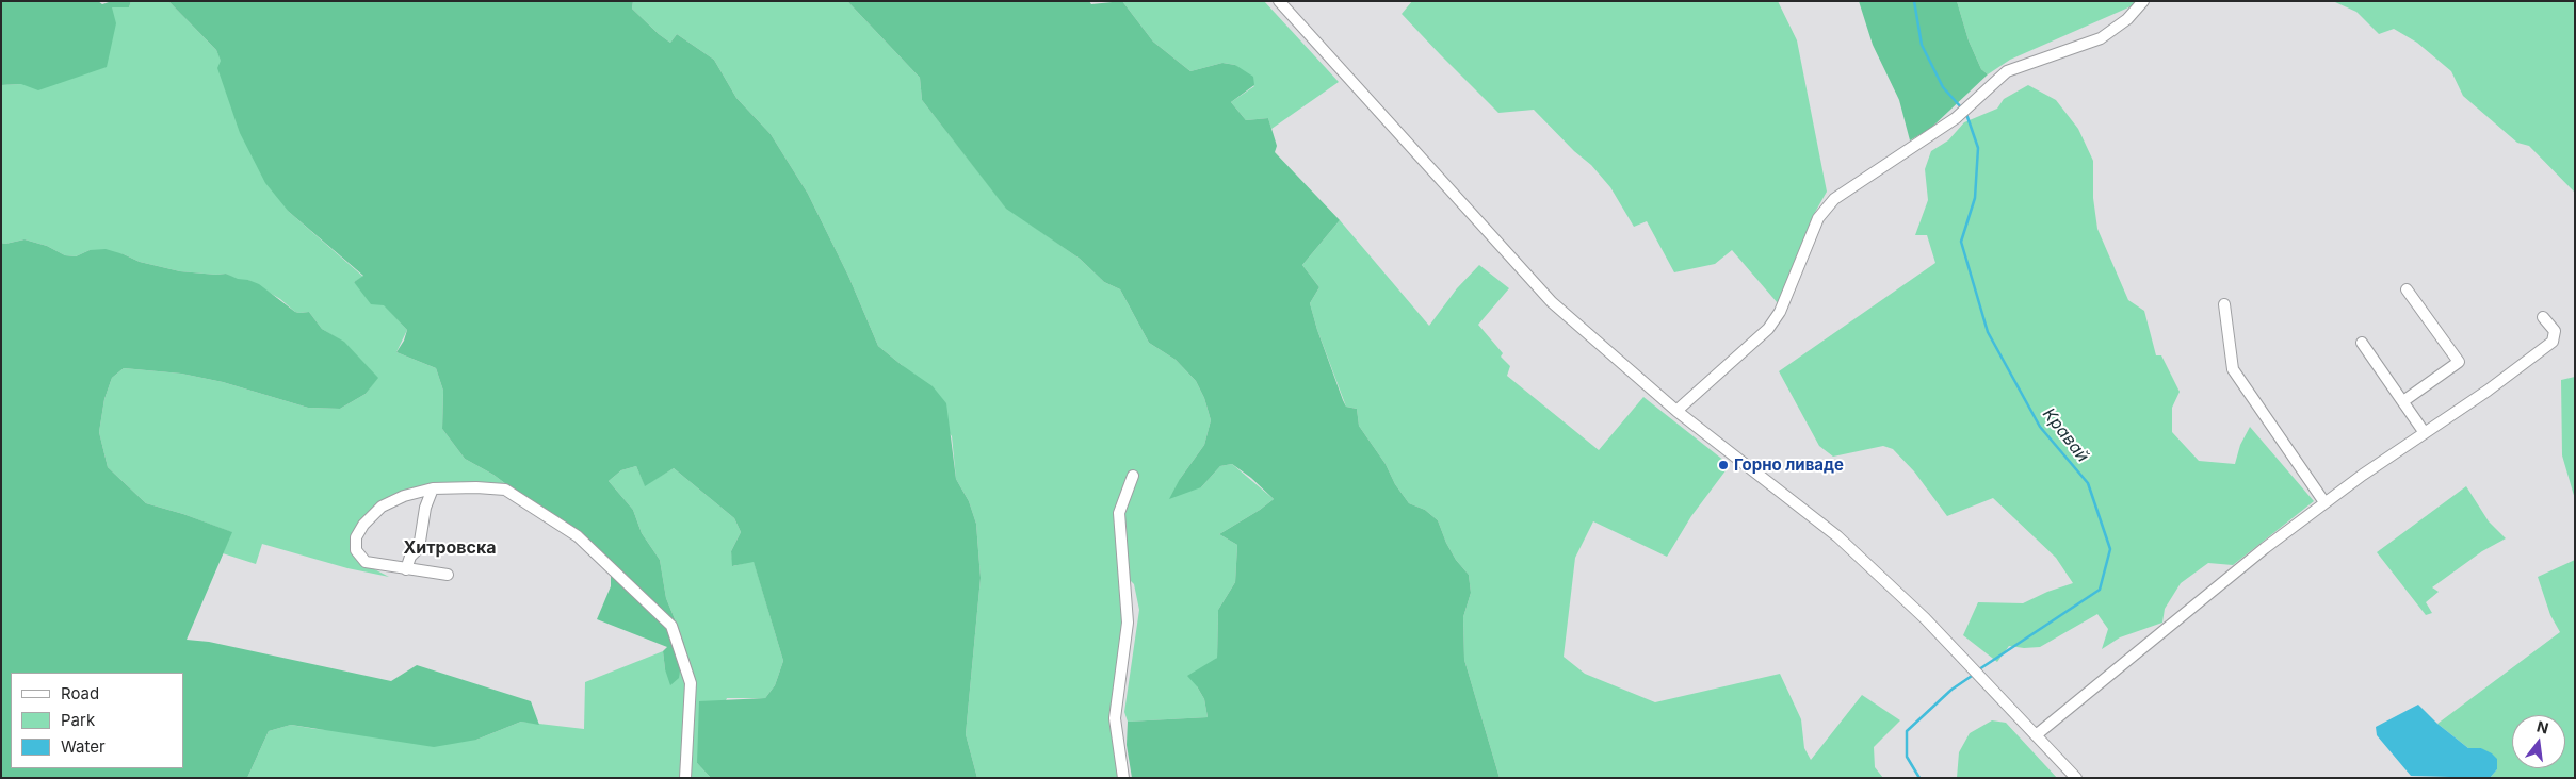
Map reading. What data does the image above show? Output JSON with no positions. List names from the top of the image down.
{
  "districts": ["Хитровска"],
  "water": ["Кравай"],
  "places": ["Горно ливаде"],
  "legend": ["Road", "Park", "Water"],
  "north": "top"
}
